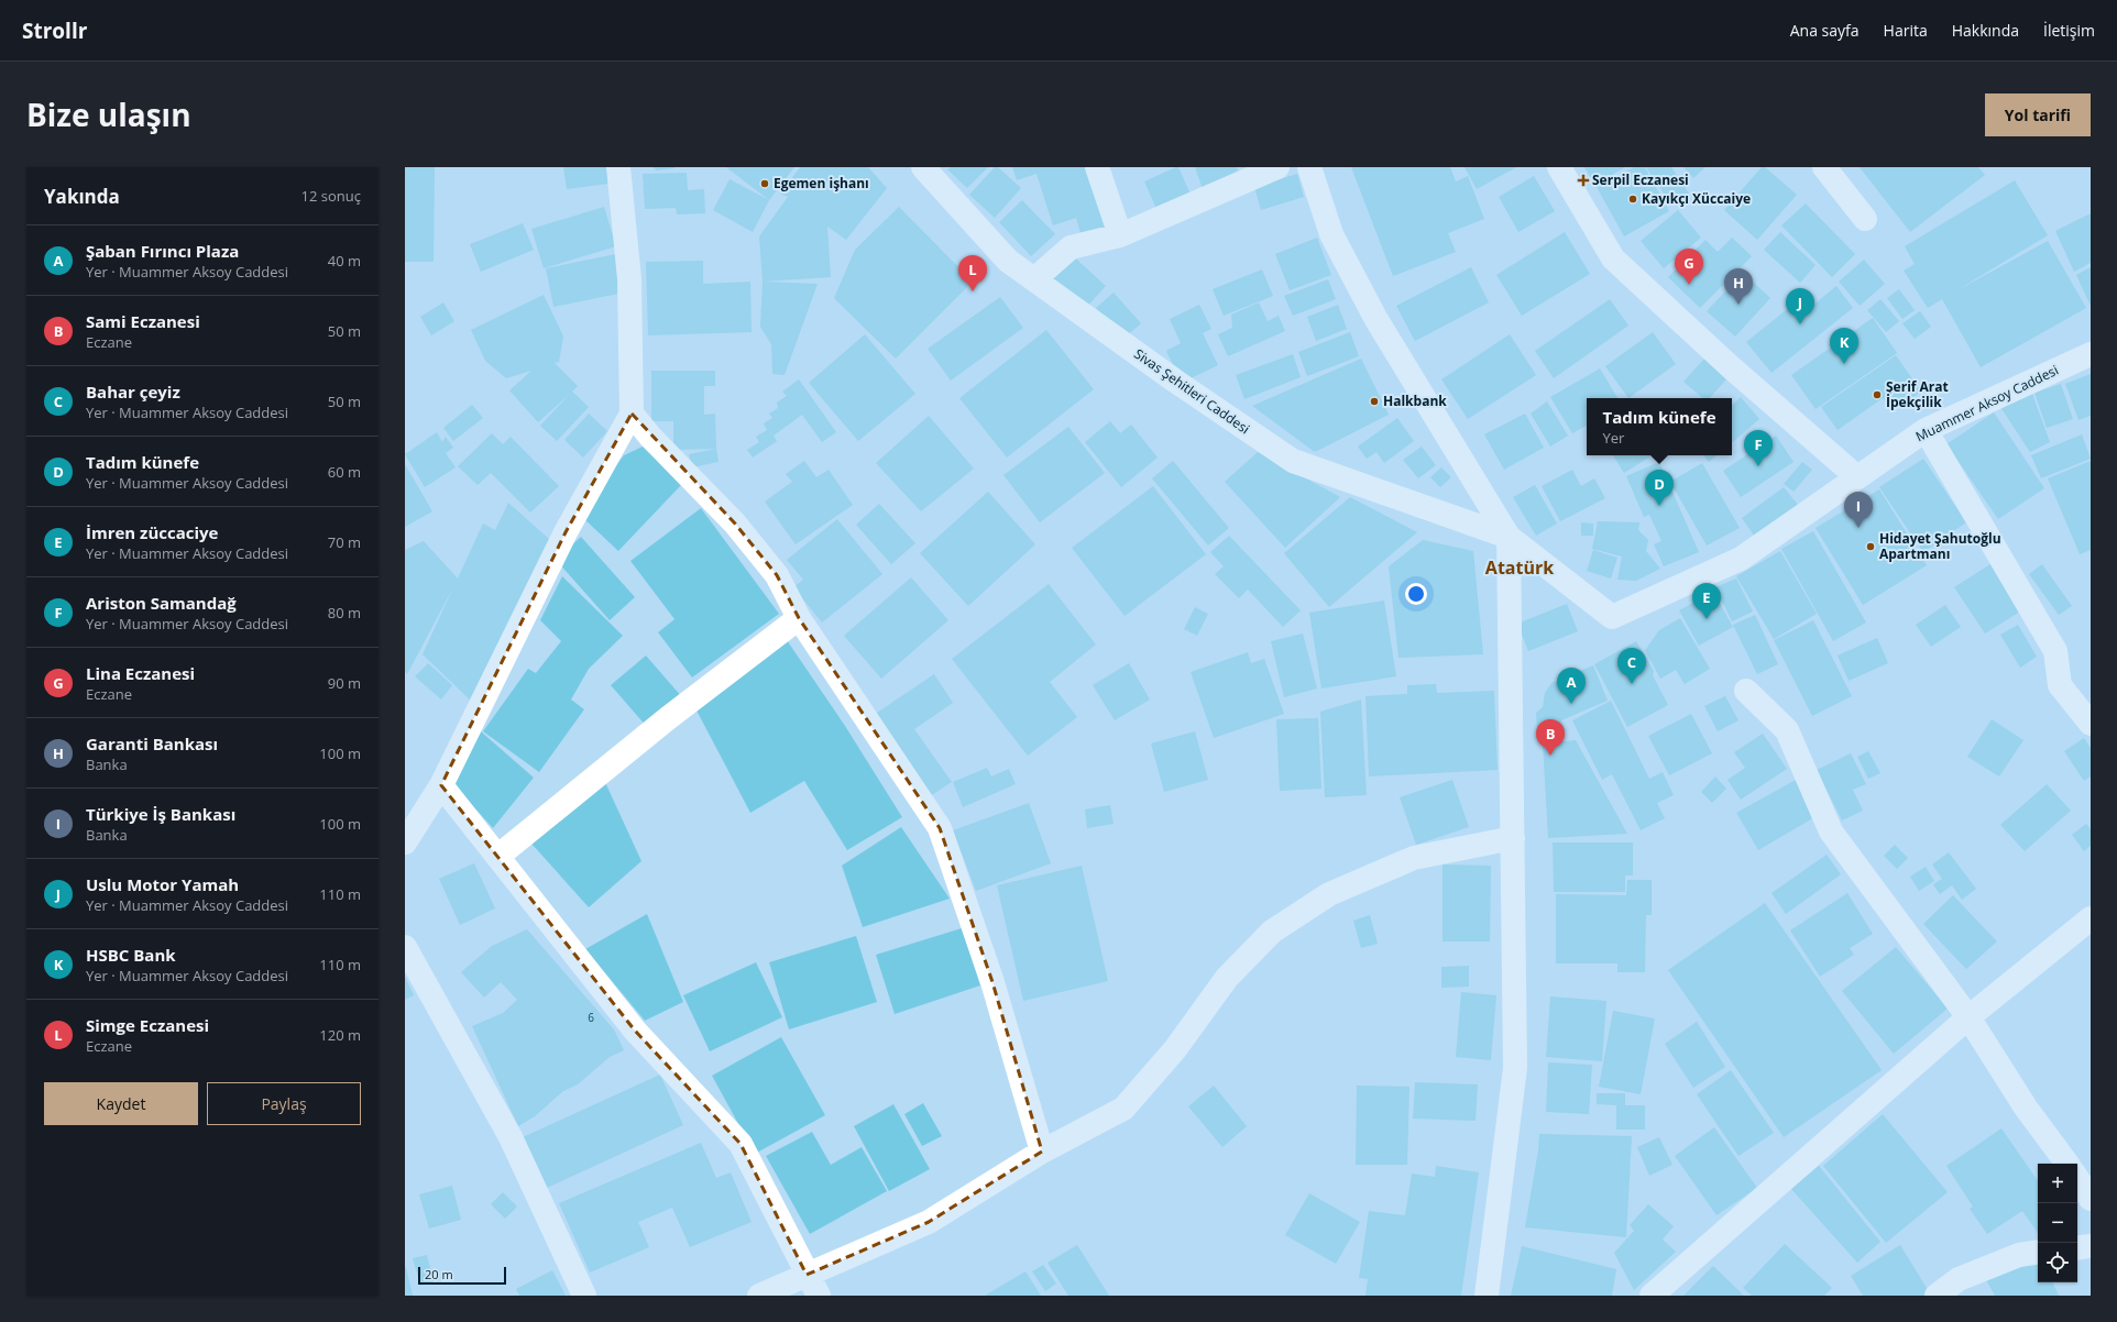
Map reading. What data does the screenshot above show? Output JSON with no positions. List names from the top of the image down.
{
  "streets": {
    "street": ["Sivas Şehitleri Caddesi", "Muammer Aksoy Caddesi"]
  },
  "crossings": [
    ["Sivas Şehitleri Caddesi", "Muammer Aksoy Caddesi"]
  ],
  "districts": ["Atatürk"],
  "places": {
    "health": ["Serpil Eczanesi"],
    "other": [
      "Egemen işhanı",
      "Kayıkçı Xüccaiye",
      "Şerif Arat İpekçilik",
      "Halkbank",
      "Hidayet Şahutoğlu Apartmanı"
    ]
  },
  "house_numbers": ["6"],
  "scale_bar": "20 m",
  "page": {
    "header": "Strollr",
    "nav": [
      "Ana sayfa",
      "Harita",
      "Hakkında",
      "İletişim"
    ],
    "title": "Bize ulaşın",
    "buttons": [
      "Yol tarifi",
      ["Kaydet", "Paylaş"]
    ],
    "heading": ["Yakında", "12 sonuç"],
    "list": [
      {
        "mark": "A",
        "name": "Şaban Fırıncı Plaza",
        "note": "Yer · Muammer Aksoy Caddesi",
        "value": "40 m"
      },
      {
        "mark": "B",
        "name": "Sami Eczanesi",
        "note": "Eczane",
        "value": "50 m"
      },
      {
        "mark": "C",
        "name": "Bahar çeyiz",
        "note": "Yer · Muammer Aksoy Caddesi",
        "value": "50 m"
      },
      {
        "mark": "D",
        "name": "Tadım künefe",
        "note": "Yer · Muammer Aksoy Caddesi",
        "value": "60 m"
      },
      {
        "mark": "E",
        "name": "İmren züccaciye",
        "note": "Yer · Muammer Aksoy Caddesi",
        "value": "70 m"
      },
      {
        "mark": "F",
        "name": "Ariston Samandağ",
        "note": "Yer · Muammer Aksoy Caddesi",
        "value": "80 m"
      },
      {
        "mark": "G",
        "name": "Lina Eczanesi",
        "note": "Eczane",
        "value": "90 m"
      },
      {
        "mark": "H",
        "name": "Garanti Bankası",
        "note": "Banka",
        "value": "100 m"
      },
      {
        "mark": "I",
        "name": "Türkiye İş Bankası",
        "note": "Banka",
        "value": "100 m"
      },
      {
        "mark": "J",
        "name": "Uslu Motor Yamah",
        "note": "Yer · Muammer Aksoy Caddesi",
        "value": "110 m"
      },
      {
        "mark": "K",
        "name": "HSBC Bank",
        "note": "Yer · Muammer Aksoy Caddesi",
        "value": "110 m"
      },
      {
        "mark": "L",
        "name": "Simge Eczanesi",
        "note": "Eczane",
        "value": "120 m"
      }
    ],
    "pins": [
      "G",
      "L",
      "H",
      "J",
      "K",
      "F",
      "D",
      "I",
      "E",
      "C",
      "A",
      "B"
    ],
    "popup": ["Tadım künefe", "Yer"],
    "map_buttons": ["+", "−"],
    "scale": "20 m"
  }
}
